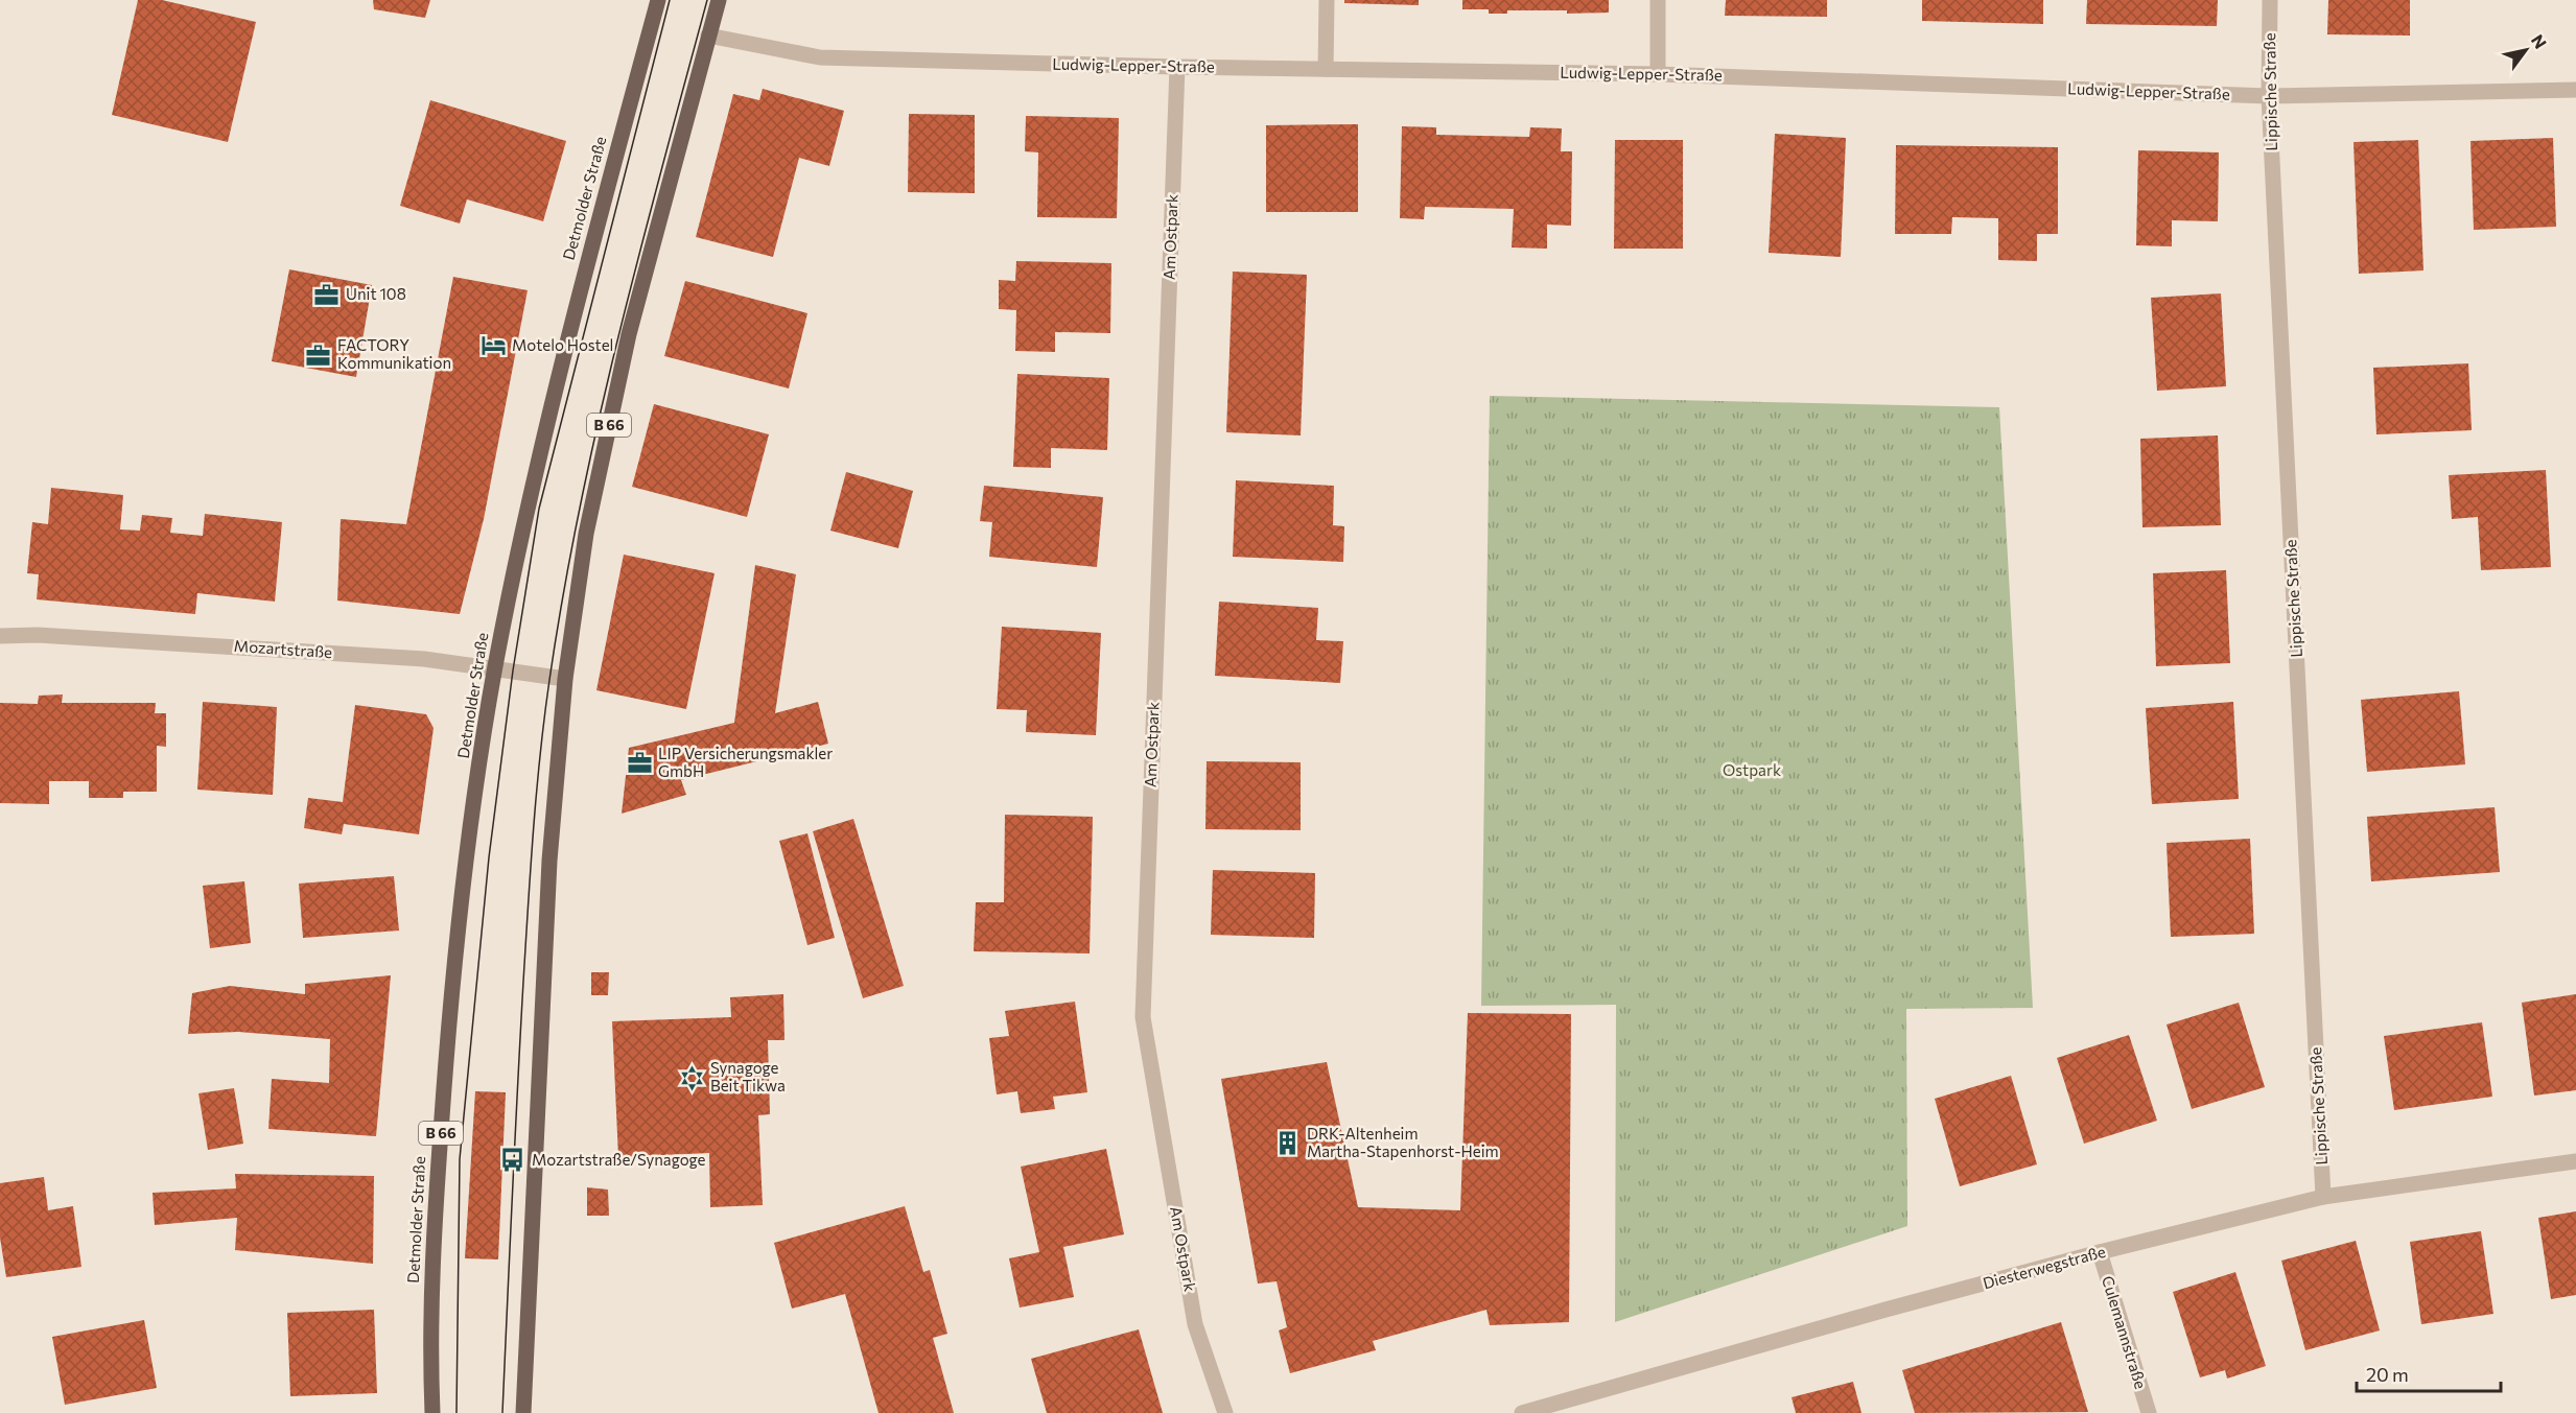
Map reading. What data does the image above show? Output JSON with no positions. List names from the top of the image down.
{
  "streets": {
    "main road": ["Detmolder Straße", "B 66"],
    "street": [
      "Ludwig-Lepper-Straße",
      "Lippische Straße",
      "Am Ostpark",
      "Mozartstraße",
      "Diesterwegstraße",
      "Culemannstraße"
    ]
  },
  "crossings": [
    ["Ludwig-Lepper-Straße", "Lippische Straße"],
    ["Ludwig-Lepper-Straße", "Am Ostpark"],
    ["Ludwig-Lepper-Straße", "B 66"],
    ["Lippische Straße", "Diesterwegstraße"],
    ["Detmolder Straße", "Mozartstraße"],
    ["B 66", "Mozartstraße"],
    ["Diesterwegstraße", "Culemannstraße"]
  ],
  "parks": ["Ostpark"],
  "places": {
    "office": ["Unit 108", "FACTORY Kommunikation", "LIP Versicherungsmakler GmbH"],
    "hotel": ["Motelo Hostel"],
    "synagogue": ["Synagoge Beit Tikwa"],
    "building": ["DRK-Altenheim Martha-Stapenhorst-Heim"],
    "bus stop": ["Mozartstraße/Synagoge"]
  },
  "scale_bar": "20 m",
  "north": "top right"
}
